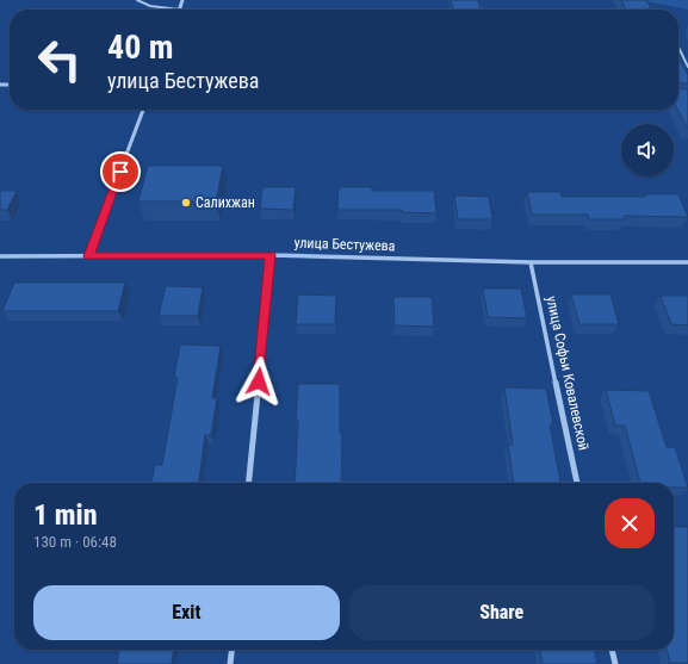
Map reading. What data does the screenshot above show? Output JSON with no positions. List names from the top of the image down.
{
  "streets": {
    "street": ["улица Бестужева", "улица Софьи Ковалевской"]
  },
  "crossings": [
    ["улица Бестужева", "улица Софьи Ковалевской"]
  ],
  "places": ["Салихжан"],
  "page": {
    "turn": ["40 m", "улица Бестужева"],
    "heading": ["1 min", "130 m · 06:48"],
    "buttons": ["Exit", "Share"]
  }
}
